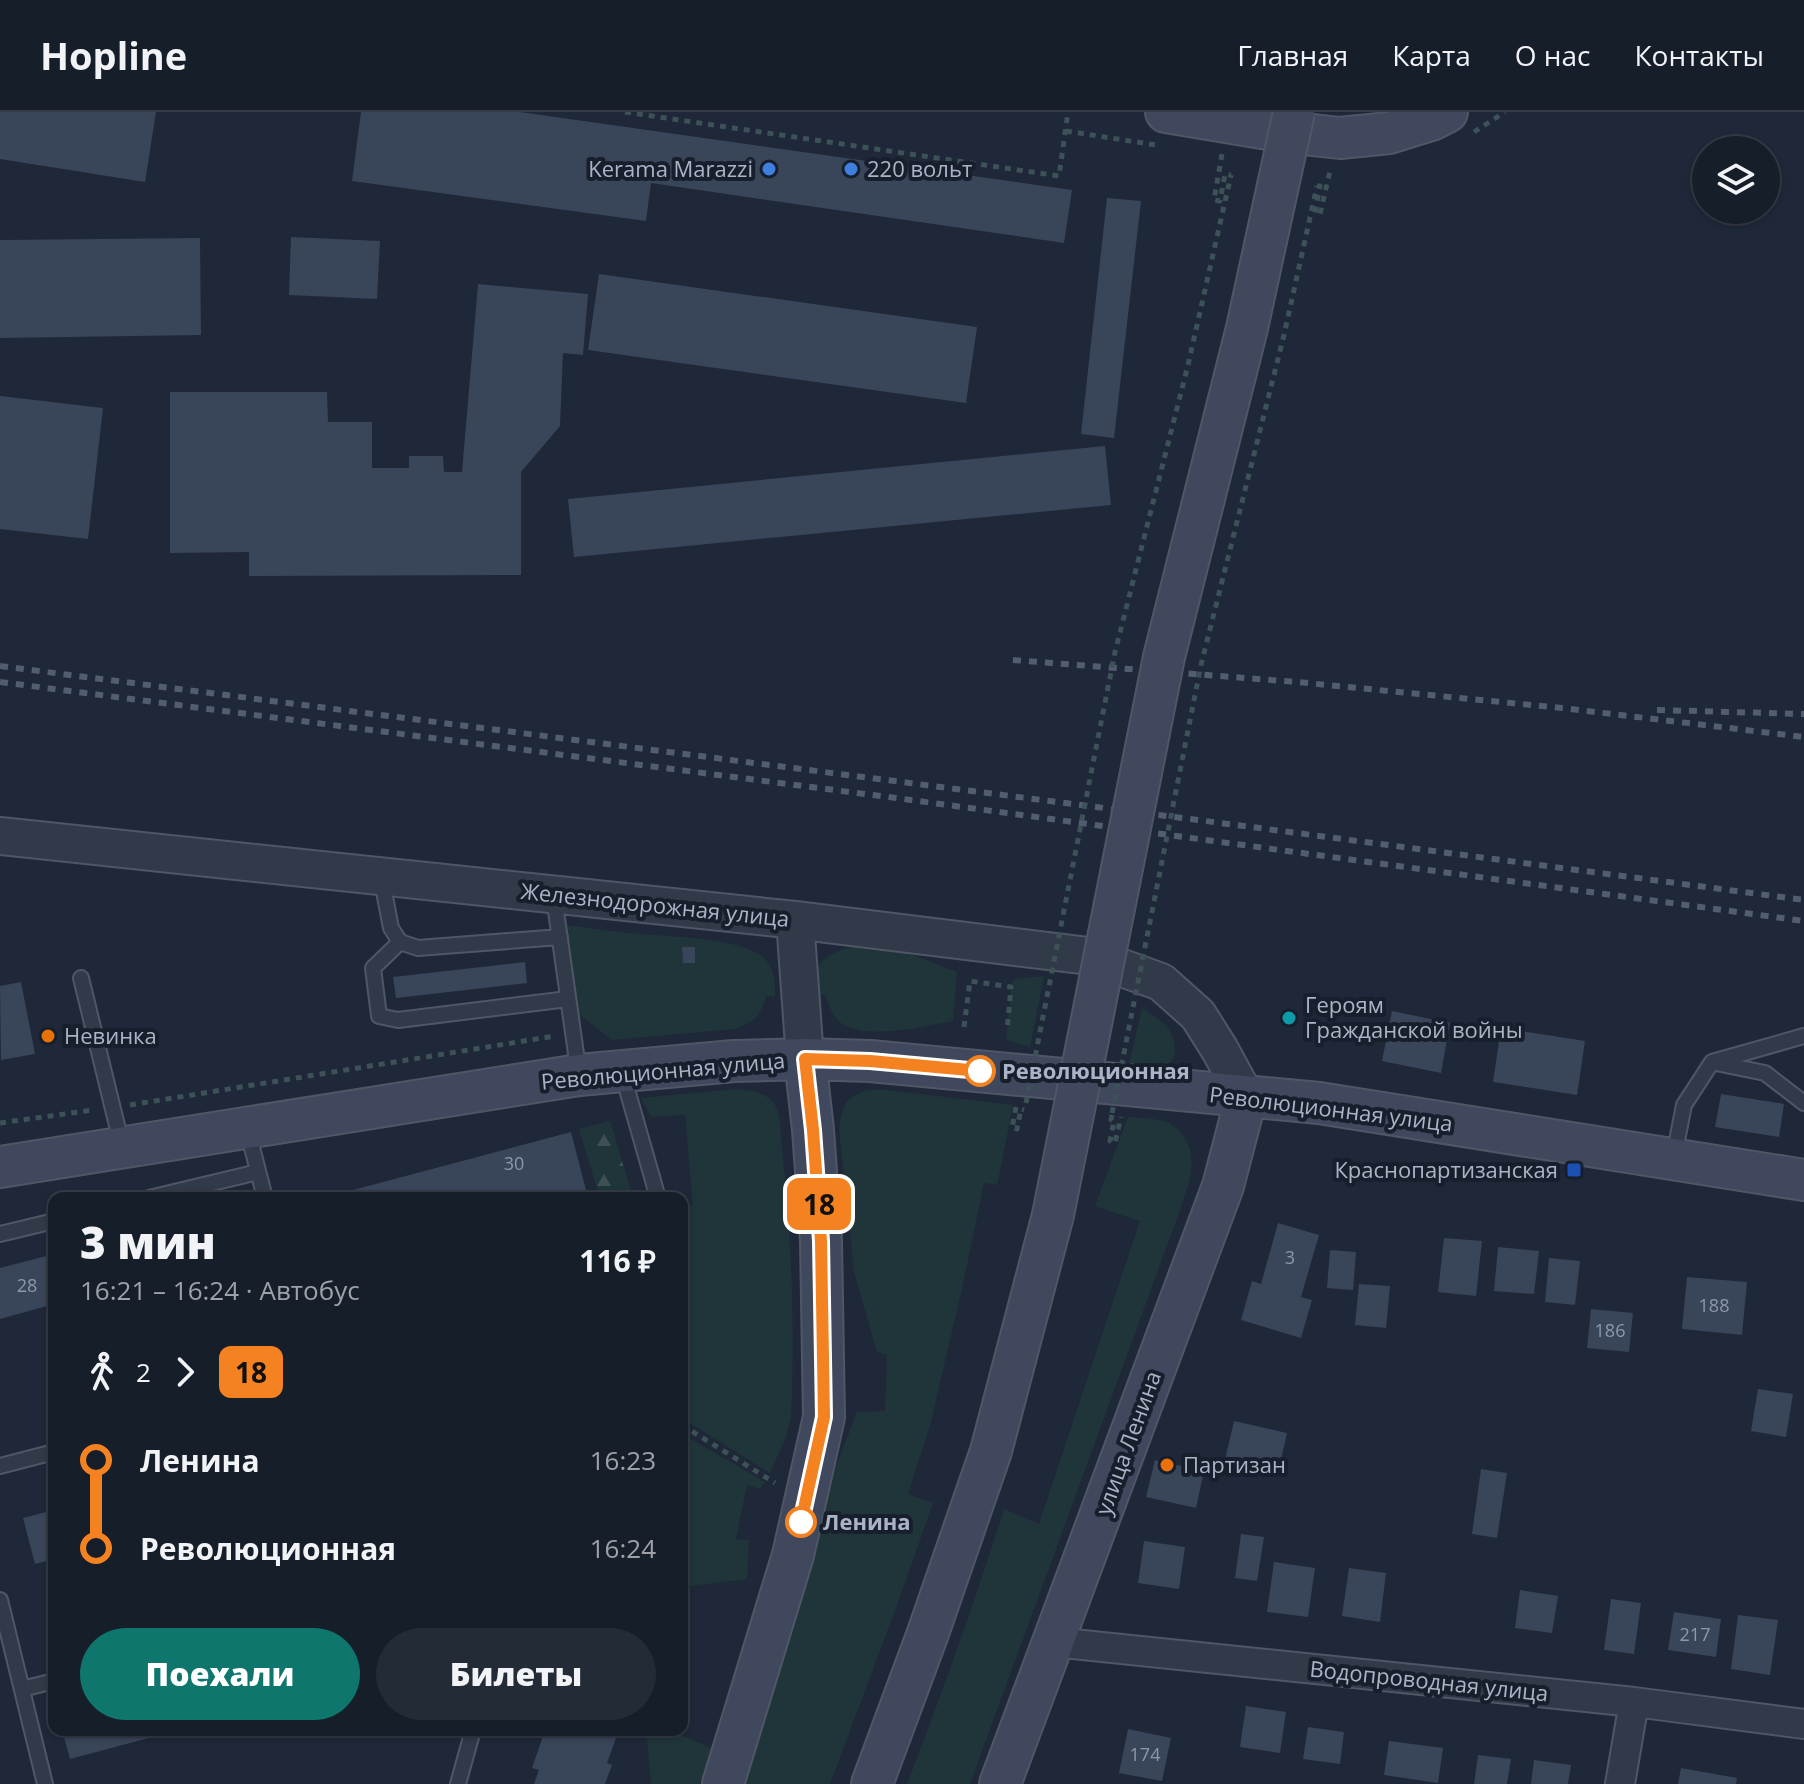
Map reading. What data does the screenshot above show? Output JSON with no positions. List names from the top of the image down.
{
  "streets": {
    "main road": ["Революционная улица", "улица Ленина"],
    "street": ["Железнодорожная улица", "Водопроводная улица"]
  },
  "crossings": [
    ["Железнодорожная улица", "Революционная улица"],
    ["Железнодорожная улица", "улица Ленина"],
    ["Революционная улица", "улица Ленина"],
    ["улица Ленина", "Водопроводная улица"]
  ],
  "places": {
    "other": [
      "Kerama Marazzi",
      "220 вольт",
      "Героям Гражданской войны",
      "Невинка",
      "Революционная",
      "Партизан",
      "Ленина"
    ],
    "transit": ["Краснопартизанская"]
  },
  "lines": ["bus line 18"],
  "house_numbers": [
    "30",
    "3",
    "28",
    "188",
    "186",
    "217",
    "174"
  ],
  "page": {
    "header": "Hopline",
    "nav": [
      "Главная",
      "Карта",
      "О нас",
      "Контакты"
    ],
    "on_map": "18",
    "heading": ["3 мин", "16:21 – 16:24 · Автобус", "116 ₽"],
    "legs": ["2", "18"],
    "list": [
      {
        "name": "Ленина",
        "value": "16:23"
      },
      {
        "name": "Революционная",
        "value": "16:24"
      }
    ],
    "buttons": ["Поехали", "Билеты"]
  }
}
